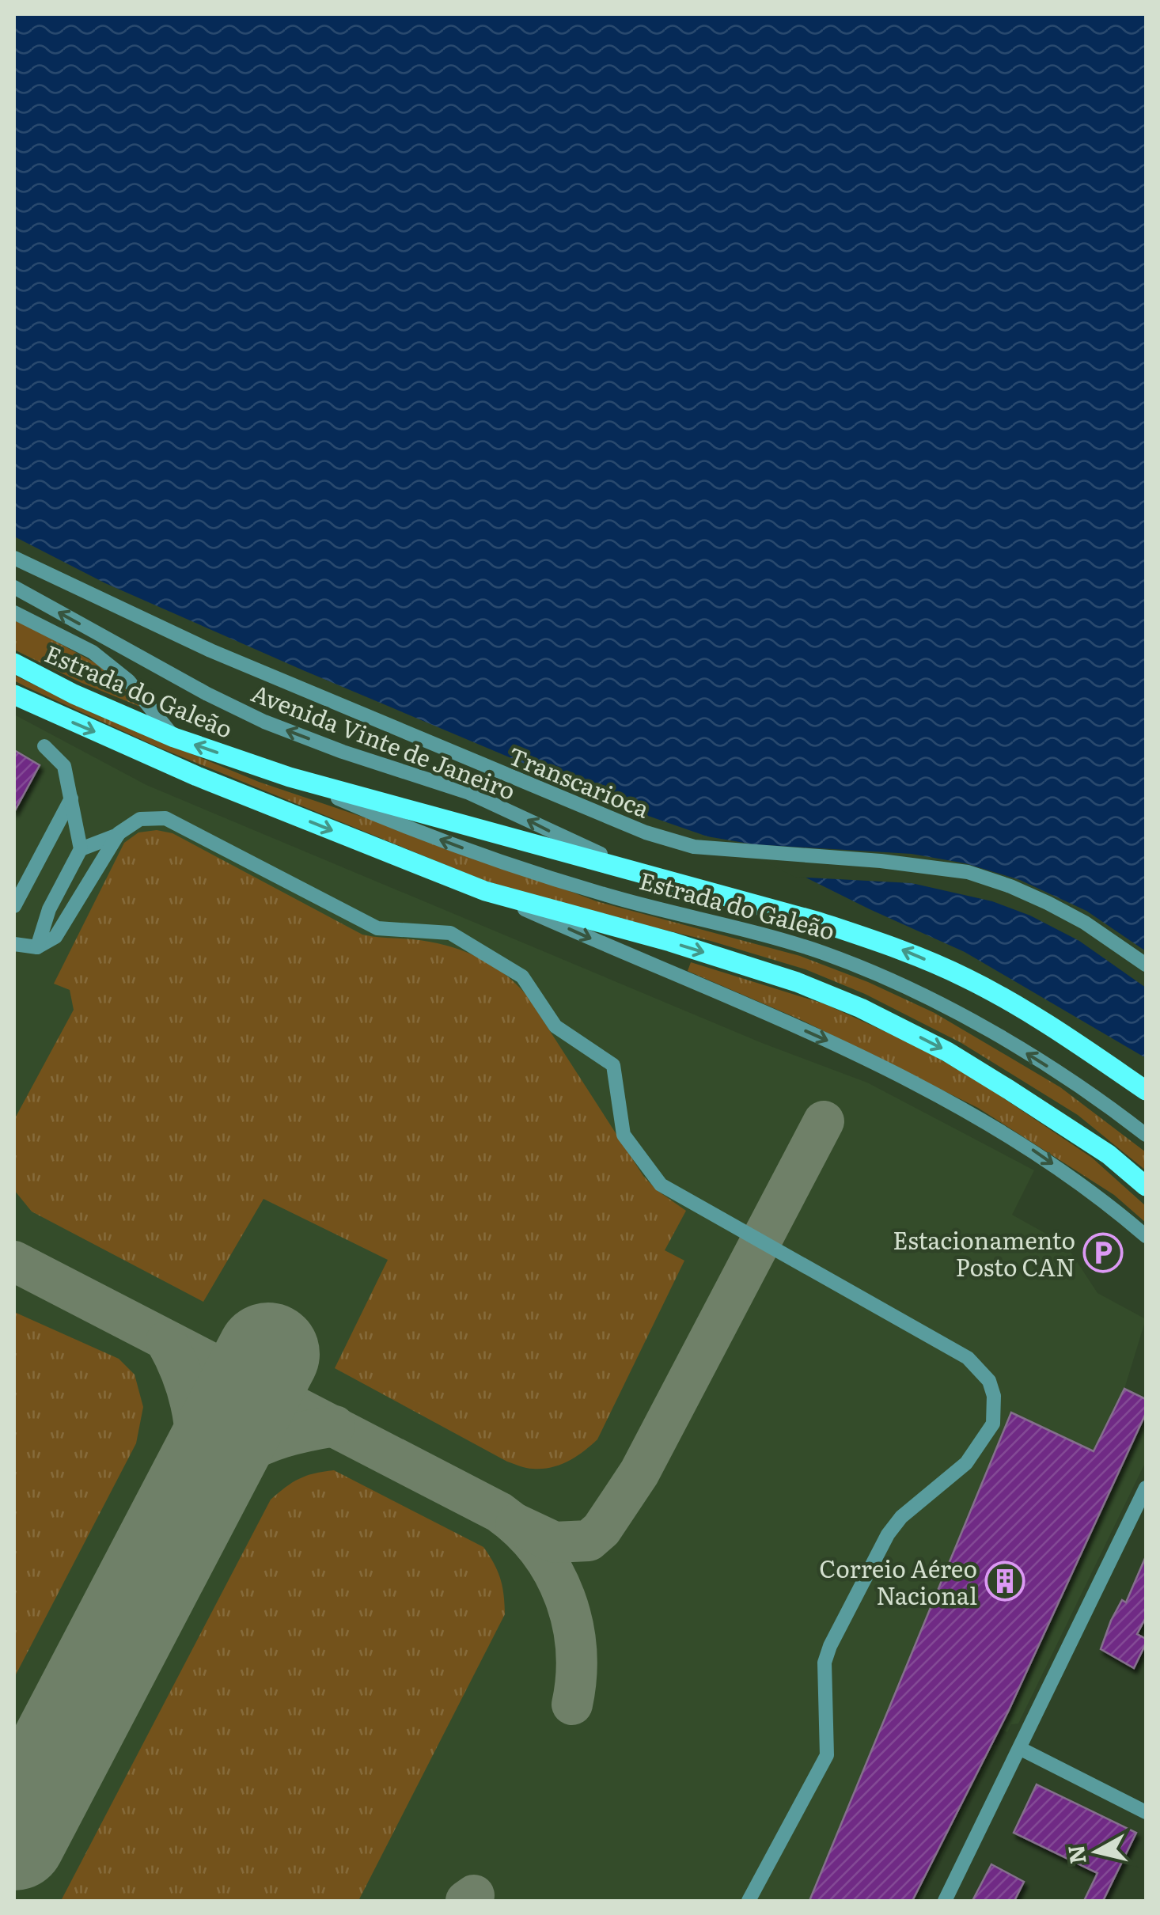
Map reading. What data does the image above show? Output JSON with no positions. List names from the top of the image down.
{
  "streets": {
    "main road": ["Estrada do Galeão"],
    "street": ["Avenida Vinte de Janeiro", "Transcarioca"]
  },
  "crossings": [
    ["Estrada do Galeão", "Avenida Vinte de Janeiro"]
  ],
  "places": {
    "parking": ["Estacionamento Posto CAN"],
    "building": ["Correio Aéreo Nacional"]
  },
  "north": "left"
}
